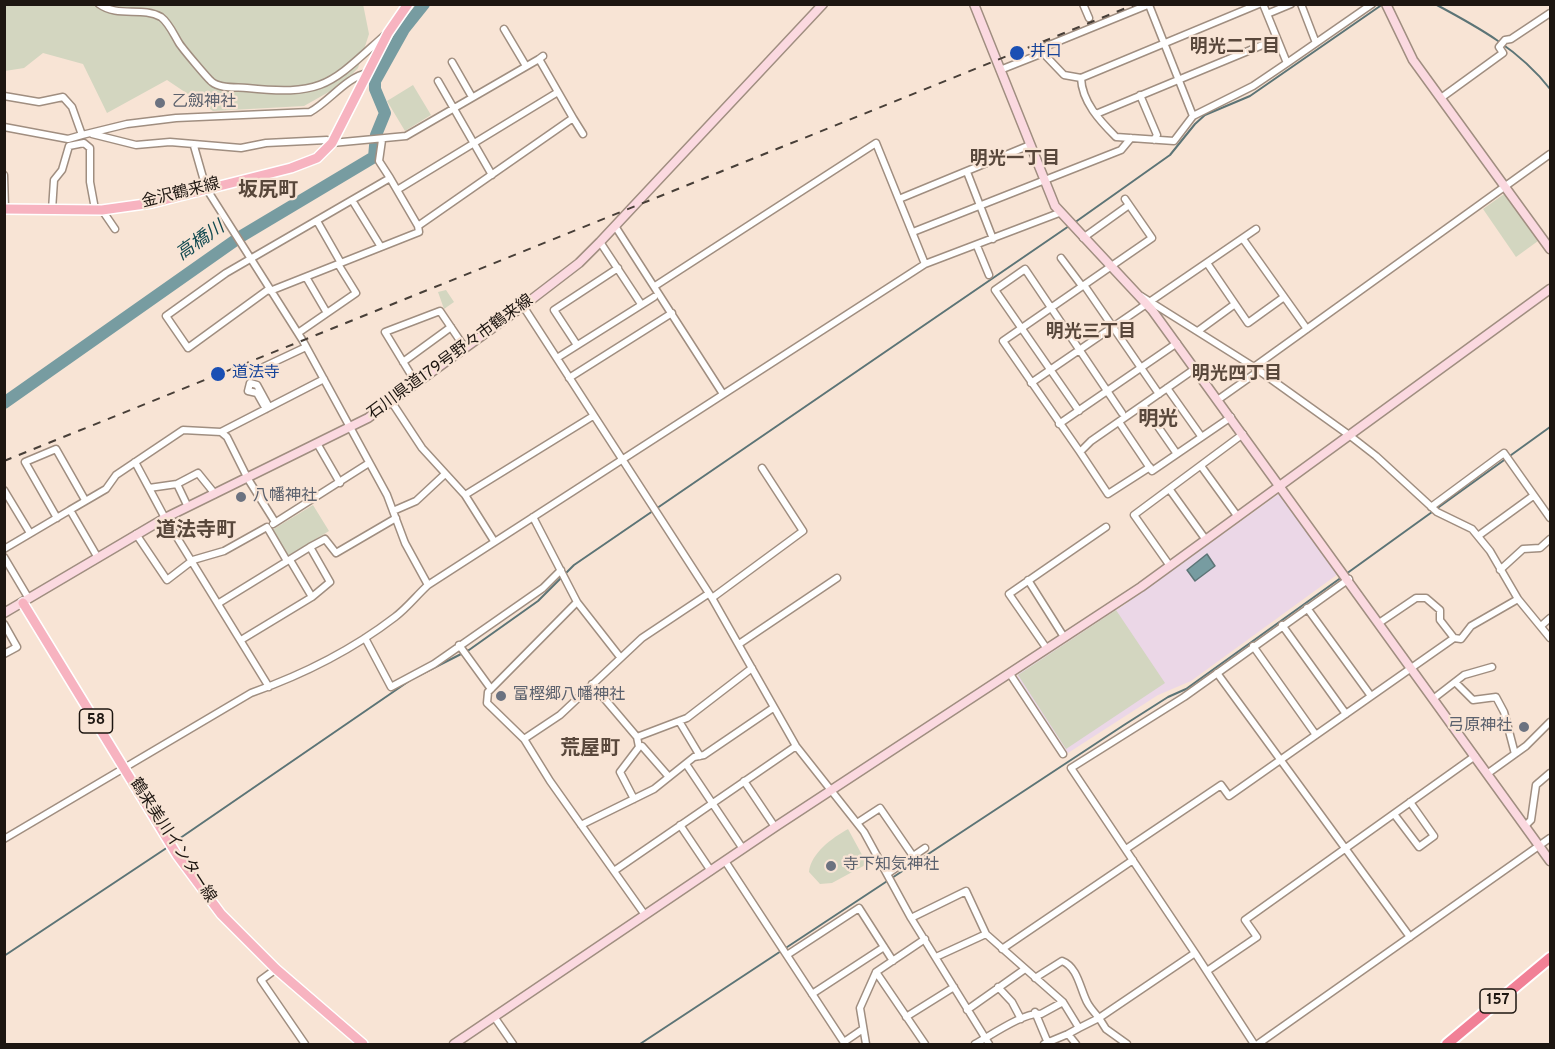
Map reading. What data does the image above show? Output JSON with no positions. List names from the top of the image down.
{
  "streets": {
    "highway": ["157"],
    "main road": ["金沢鶴来線", "58", "鶴来美川インター線"],
    "street": ["石川県道179号野々市鶴来線"]
  },
  "crossings": [
    ["石川県道179号野々市鶴来線", "鶴来美川インター線"]
  ],
  "districts": [
    "明光二丁目",
    "明光一丁目",
    "坂尻町",
    "明光三丁目",
    "明光四丁目",
    "明光",
    "道法寺町",
    "荒屋町"
  ],
  "water": ["高橋川"],
  "places": [
    "井口",
    "乙劔神社",
    "道法寺",
    "八幡神社",
    "富樫郷八幡神社",
    "弓原神社",
    "寺下知気神社"
  ]
}
